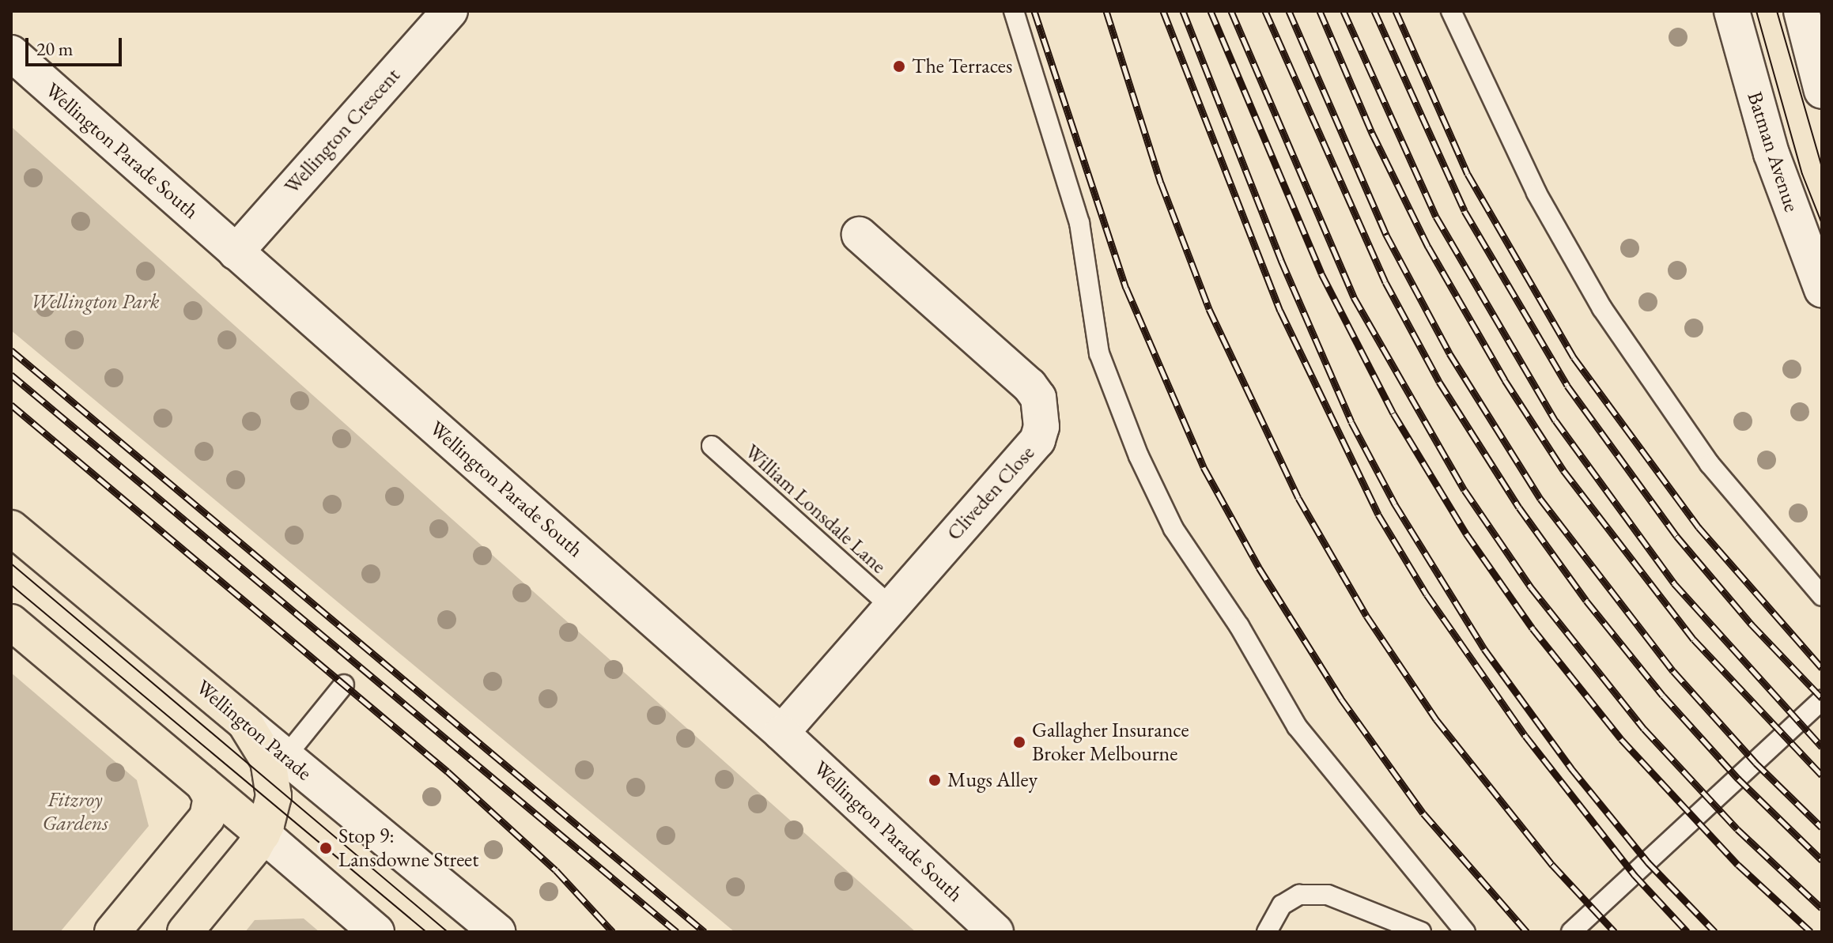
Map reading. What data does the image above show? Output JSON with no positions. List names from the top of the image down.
{
  "streets": {
    "main road": ["Wellington Parade"],
    "street": [
      "Wellington Crescent",
      "Wellington Parade South",
      "Batman Avenue",
      "Cliveden Close"
    ],
    "lane": ["William Lonsdale Lane"]
  },
  "crossings": [
    ["Wellington Crescent", "Wellington Parade South"],
    ["Wellington Parade South", "Cliveden Close"],
    ["Cliveden Close", "William Lonsdale Lane"]
  ],
  "parks": ["Wellington Park", "Fitzroy Gardens"],
  "places": [
    "The Terraces",
    "Gallagher Insurance Broker Melbourne",
    "Mugs Alley",
    "Stop 9: Lansdowne Street"
  ],
  "scale_bar": "20 m"
}
